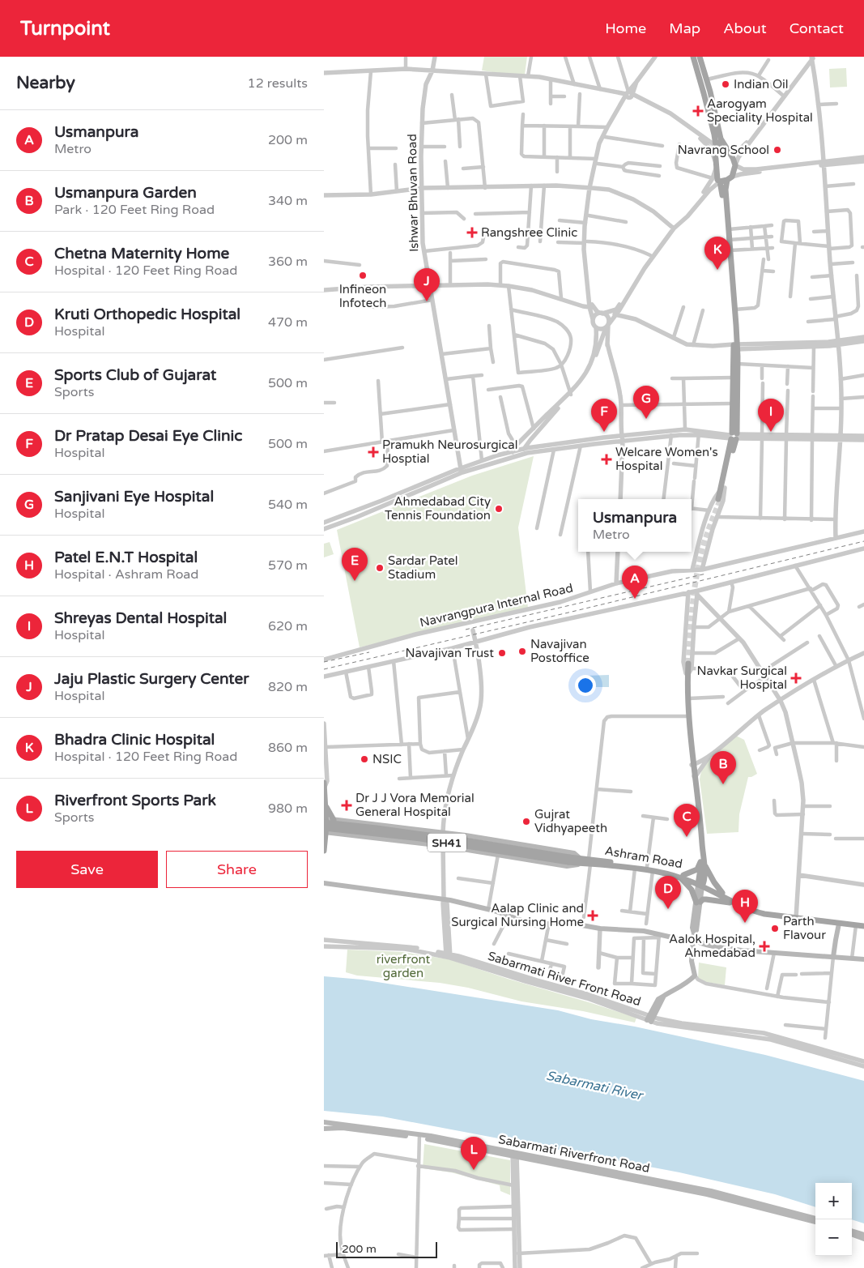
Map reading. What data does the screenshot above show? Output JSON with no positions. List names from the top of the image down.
{
  "streets": {
    "main road": [
      "SH41",
      "Ashram Road",
      "Sabarmati River Front Road",
      "Sabarmati Riverfront Road"
    ],
    "street": ["Ishwar Bhuvan Road", "Navrangpura Internal Road"]
  },
  "crossings": [
    ["SH41", "Ashram Road"]
  ],
  "water": ["Sabarmati River"],
  "parks": ["riverfront garden"],
  "places": {
    "other": [
      "Indian Oil",
      "Navrang School",
      "Infineon Infotech",
      "Ahmedabad City Tennis Foundation",
      "Sardar Patel Stadium",
      "Navajivan Postoffice",
      "Navajivan Trust",
      "NSIC",
      "Gujrat Vidhyapeeth",
      "Parth Flavour"
    ],
    "health": [
      "Aarogyam Speciality Hospital",
      "Rangshree Clinic",
      "Pramukh Neurosurgical Hosptial",
      "Welcare Women's Hospital",
      "Navkar Surgical Hospital",
      "Dr J J Vora Memorial General Hospital",
      "Aalap Clinic and Surgical Nursing Home",
      "Aalok Hospital, Ahmedabad"
    ]
  },
  "scale_bar": "200 m",
  "page": {
    "header": "Turnpoint",
    "nav": [
      "Home",
      "Map",
      "About",
      "Contact"
    ],
    "heading": ["Nearby", "12 results"],
    "list": [
      {
        "mark": "A",
        "name": "Usmanpura",
        "note": "Metro",
        "value": "200 m"
      },
      {
        "mark": "B",
        "name": "Usmanpura Garden",
        "note": "Park · 120 Feet Ring Road",
        "value": "340 m"
      },
      {
        "mark": "C",
        "name": "Chetna Maternity Home",
        "note": "Hospital · 120 Feet Ring Road",
        "value": "360 m"
      },
      {
        "mark": "D",
        "name": "Kruti Orthopedic Hospital",
        "note": "Hospital",
        "value": "470 m"
      },
      {
        "mark": "E",
        "name": "Sports Club of Gujarat",
        "note": "Sports",
        "value": "500 m"
      },
      {
        "mark": "F",
        "name": "Dr Pratap Desai Eye Clinic",
        "note": "Hospital",
        "value": "500 m"
      },
      {
        "mark": "G",
        "name": "Sanjivani Eye Hospital",
        "note": "Hospital",
        "value": "540 m"
      },
      {
        "mark": "H",
        "name": "Patel E.N.T Hospital",
        "note": "Hospital · Ashram Road",
        "value": "570 m"
      },
      {
        "mark": "I",
        "name": "Shreyas Dental Hospital",
        "note": "Hospital",
        "value": "620 m"
      },
      {
        "mark": "J",
        "name": "Jaju Plastic Surgery Center",
        "note": "Hospital",
        "value": "820 m"
      },
      {
        "mark": "K",
        "name": "Bhadra Clinic Hospital",
        "note": "Hospital · 120 Feet Ring Road",
        "value": "860 m"
      },
      {
        "mark": "L",
        "name": "Riverfront Sports Park",
        "note": "Sports",
        "value": "980 m"
      }
    ],
    "pins": [
      "K",
      "J",
      "G",
      "F",
      "I",
      "E",
      "A",
      "B",
      "C",
      "D",
      "H",
      "L"
    ],
    "popup": ["Usmanpura", "Metro"],
    "buttons": ["Save", "Share"],
    "map_buttons": ["+", "−"],
    "scale": "200 m"
  }
}
